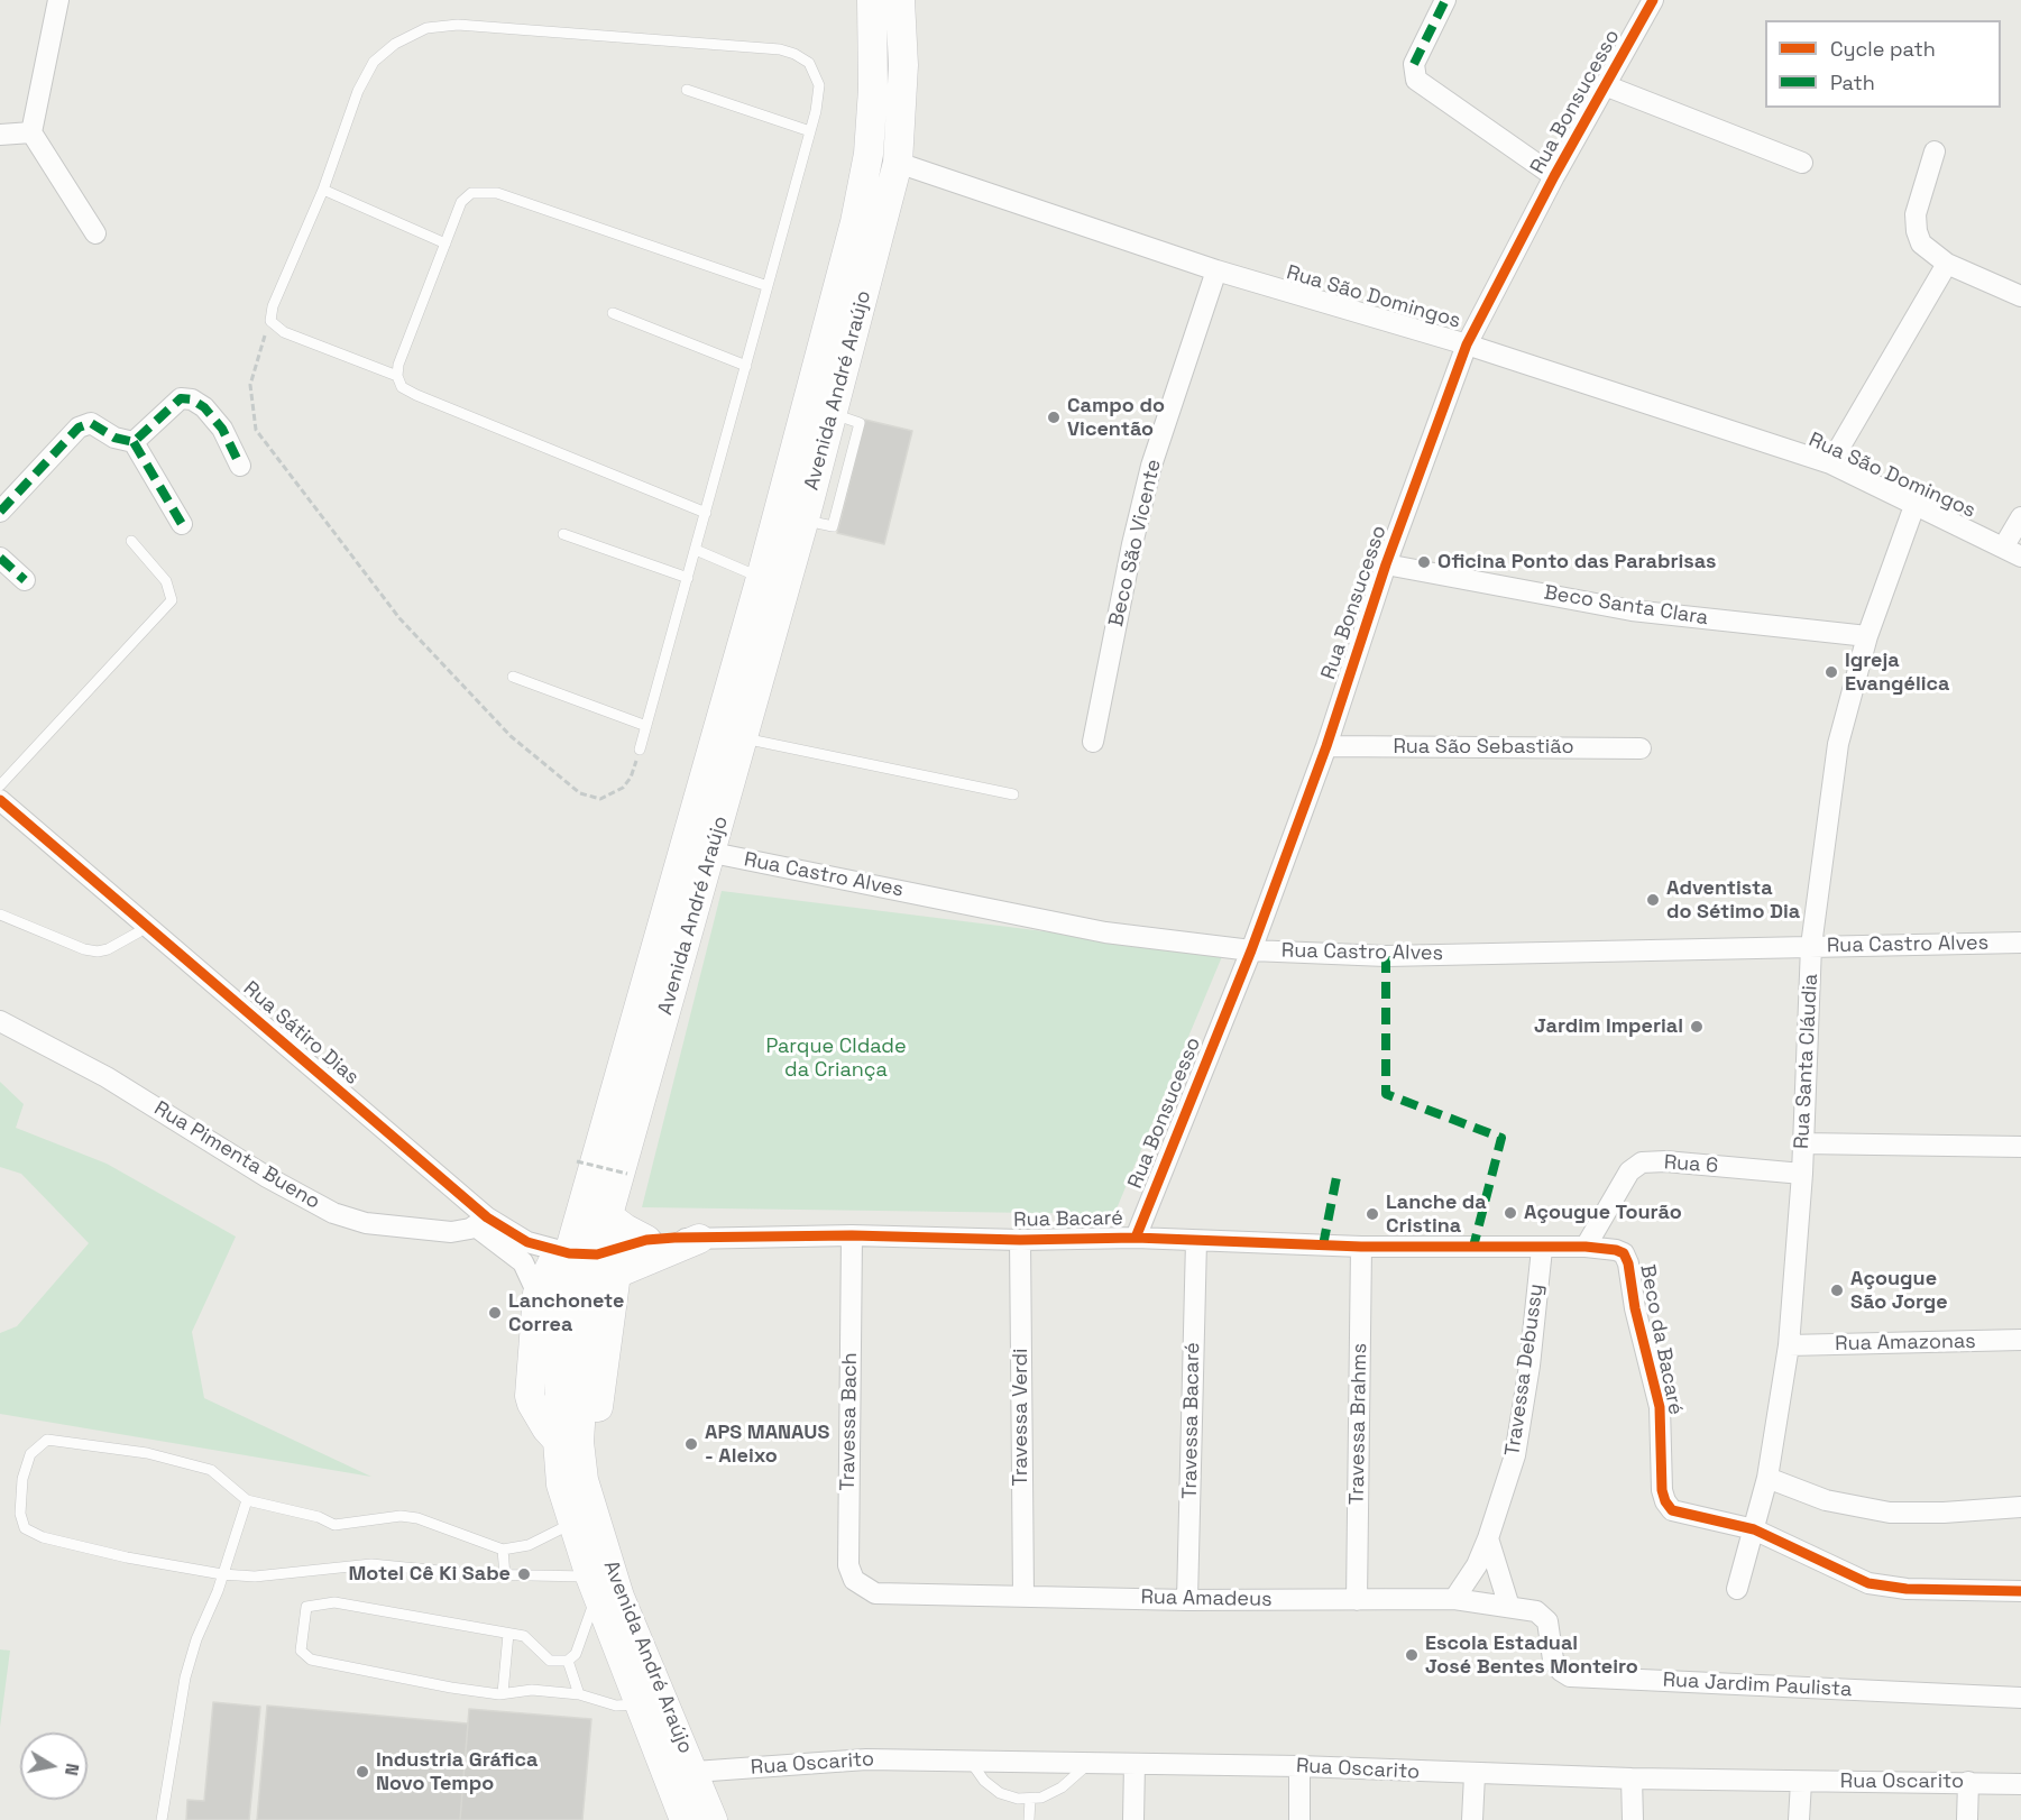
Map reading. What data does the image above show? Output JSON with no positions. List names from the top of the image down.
{
  "streets": {
    "main road": ["Avenida André Araújo"],
    "street": [
      "Rua Bonsucesso",
      "Rua São Domingos",
      "Beco São Vicente",
      "Beco Santa Clara",
      "Rua São Sebastião",
      "Rua Castro Alves",
      "Rua Sátiro Dias",
      "Rua Santa Cláudia",
      "Rua Pimenta Bueno",
      "Rua 6",
      "Rua Bacaré",
      "Beco da Bacaré",
      "Rua Amazonas",
      "Travessa Debussy",
      "Travessa Verdi",
      "Travessa Bacaré",
      "Travessa Bach",
      "Travessa Brahms",
      "Rua Amadeus",
      "Rua Jardim Paulista",
      "Rua Oscarito"
    ]
  },
  "crossings": [
    ["Rua Bonsucesso", "Rua São Domingos"],
    ["Rua Bonsucesso", "Beco Santa Clara"],
    ["Rua Bonsucesso", "Rua São Sebastião"],
    ["Rua Bonsucesso", "Rua Castro Alves"],
    ["Rua Bonsucesso", "Rua Bacaré"],
    ["Rua São Domingos", "Avenida André Araújo"],
    ["Rua São Domingos", "Beco São Vicente"],
    ["Rua São Domingos", "Rua Santa Cláudia"],
    ["Avenida André Araújo", "Rua Castro Alves"],
    ["Avenida André Araújo", "Rua Sátiro Dias"],
    ["Avenida André Araújo", "Rua Bacaré"],
    ["Avenida André Araújo", "Rua Oscarito"],
    ["Beco Santa Clara", "Rua Santa Cláudia"],
    ["Rua Castro Alves", "Rua Santa Cláudia"],
    ["Rua Sátiro Dias", "Rua Pimenta Bueno"],
    ["Rua Sátiro Dias", "Rua Bacaré"],
    ["Rua Santa Cláudia", "Rua 6"],
    ["Rua Santa Cláudia", "Beco da Bacaré"],
    ["Rua Santa Cláudia", "Rua Amazonas"],
    ["Rua 6", "Beco da Bacaré"],
    ["Rua Bacaré", "Beco da Bacaré"],
    ["Rua Bacaré", "Travessa Debussy"],
    ["Rua Bacaré", "Travessa Verdi"],
    ["Rua Bacaré", "Travessa Bacaré"],
    ["Rua Bacaré", "Travessa Bach"],
    ["Rua Bacaré", "Travessa Brahms"],
    ["Beco da Bacaré", "Travessa Debussy"],
    ["Travessa Debussy", "Rua Amadeus"],
    ["Travessa Verdi", "Rua Amadeus"],
    ["Travessa Bacaré", "Rua Amadeus"],
    ["Travessa Bach", "Rua Amadeus"],
    ["Travessa Brahms", "Rua Amadeus"],
    ["Rua Amadeus", "Rua Jardim Paulista"]
  ],
  "parks": ["Parque CIdade da Criança"],
  "places": [
    "Campo do Vicentão",
    "Oficina Ponto das Parabrisas",
    "Igreja Evangélica",
    "Adventista do Sétimo Dia",
    "Jardim Imperial",
    "Açougue Tourão",
    "Lanche da Cristina",
    "Açougue São Jorge",
    "Lanchonete Correa",
    "APS MANAUS - Aleixo",
    "Motel Cê Ki Sabe",
    "Escola Estadual José Bentes Monteiro",
    "Industria Gráfica Novo Tempo"
  ],
  "legend": ["Cycle path", "Path"],
  "north": "right"
}
